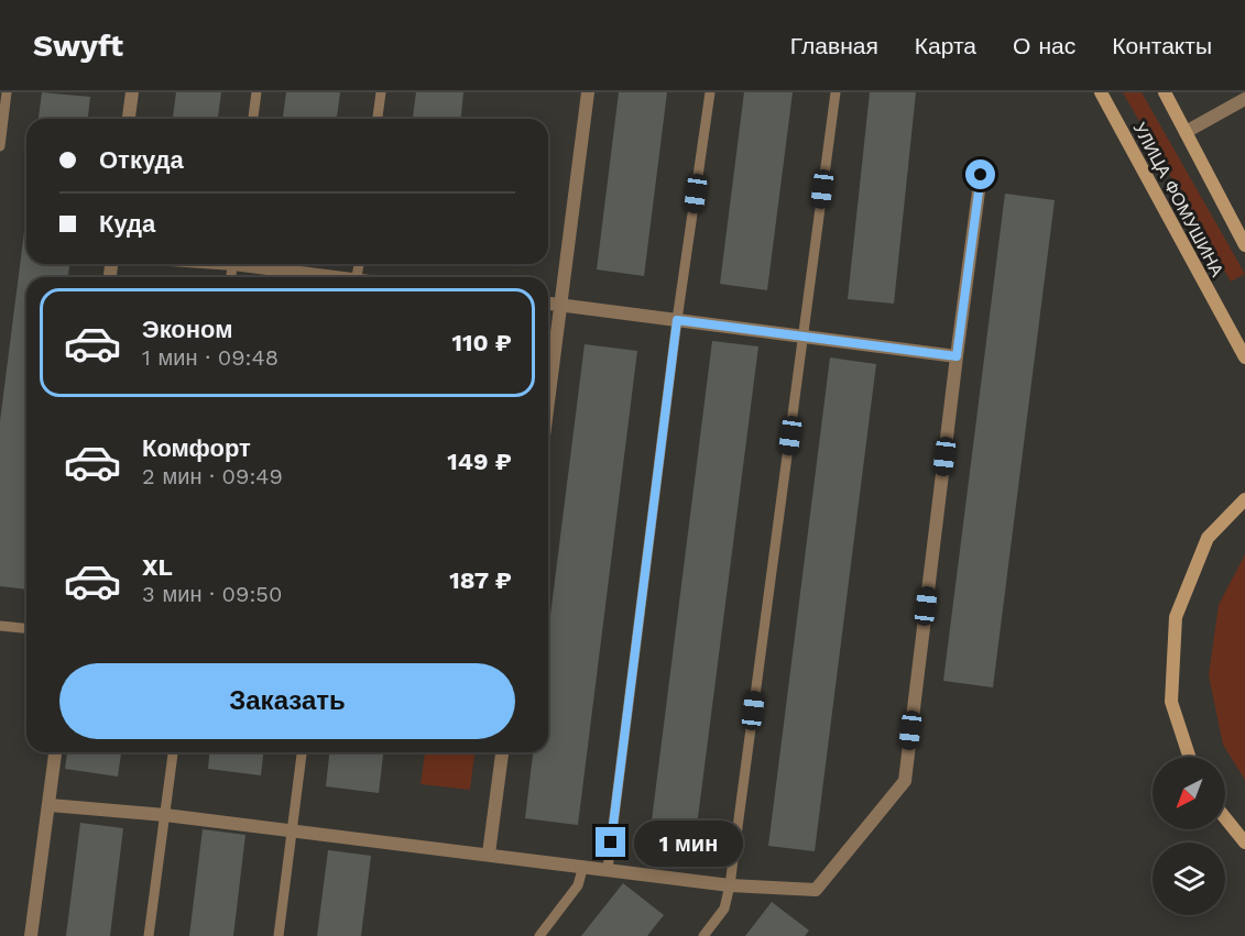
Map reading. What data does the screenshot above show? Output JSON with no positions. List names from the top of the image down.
{
  "streets": {
    "main road": ["УЛИЦА ФОМУШИНА"]
  },
  "north": "bottom left",
  "page": {
    "header": "Swyft",
    "nav": [
      "Главная",
      "Карта",
      "О нас",
      "Контакты"
    ],
    "banner": ["Откуда", "Куда"],
    "list": [
      {
        "name": "Эконом",
        "note": "1 мин · 09:48",
        "value": "110 ₽"
      },
      {
        "name": "Комфорт",
        "note": "2 мин · 09:49",
        "value": "149 ₽"
      },
      {
        "name": "XL",
        "note": "3 мин · 09:50",
        "value": "187 ₽"
      }
    ],
    "buttons": "Заказать",
    "bubble": "1 мин"
  }
}
